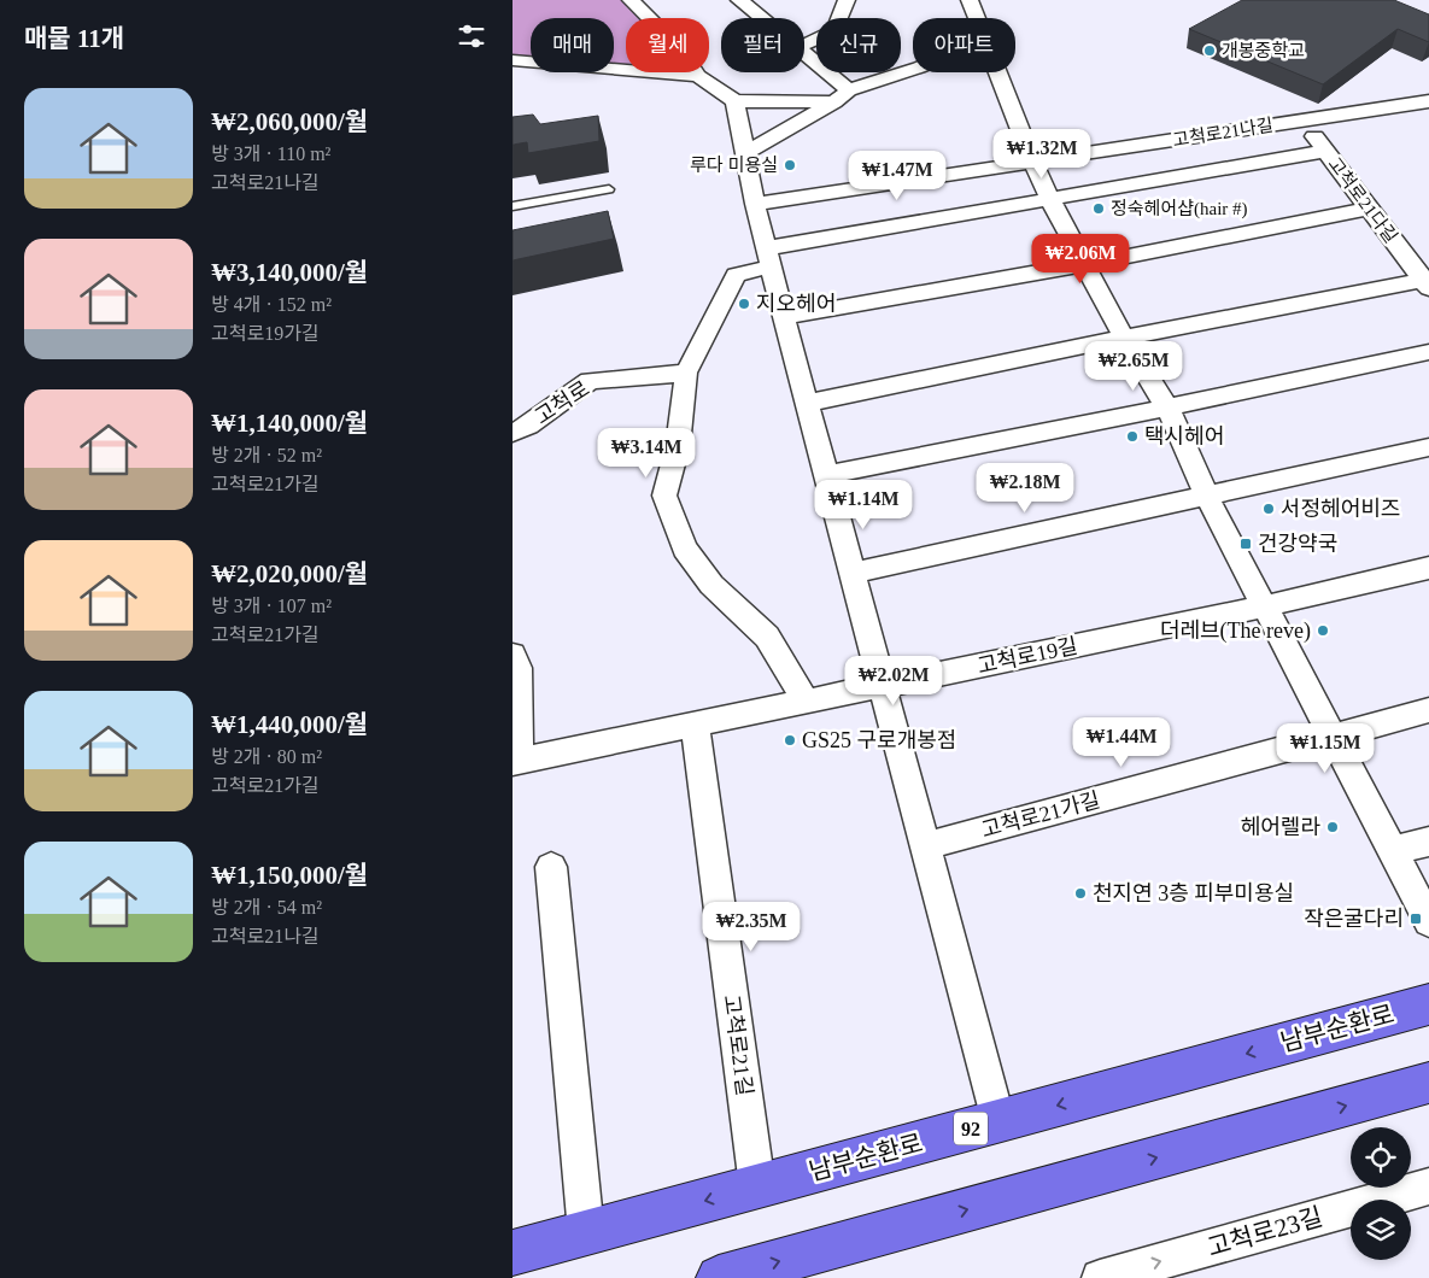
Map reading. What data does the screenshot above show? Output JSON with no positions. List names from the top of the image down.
{
  "streets": {
    "main road": ["남부순환로", "92"],
    "street": [
      "고척로21나길",
      "고척로21다길",
      "고척로",
      "고척로19길",
      "고척로21가길",
      "고척로21길",
      "고척로23길"
    ]
  },
  "crossings": [
    ["고척로21나길", "고척로21다길"],
    ["고척로19길", "고척로21길"],
    ["남부순환로", "고척로21길"]
  ],
  "one_way": ["고척로23길"],
  "places": {
    "other": [
      "개봉중학교",
      "루다 미용실",
      "정숙헤어샵(hair #)",
      "지오헤어",
      "택시헤어",
      "서정헤어비즈",
      "더레브(The reve)",
      "GS25 구로개봉점",
      "헤어렐라",
      "천지연 3층 피부미용실"
    ],
    "transit": ["건강약국", "작은굴다리"]
  },
  "page": {
    "heading": "매물 11개",
    "chip": [
      "매매",
      "월세",
      "필터",
      "신규",
      "아파트"
    ],
    "list": [
      {
        "name": "₩2,060,000/월",
        "note": "방 3개 · 110 m² · 고척로21나길"
      },
      {
        "name": "₩3,140,000/월",
        "note": "방 4개 · 152 m² · 고척로19가길"
      },
      {
        "name": "₩1,140,000/월",
        "note": "방 2개 · 52 m² · 고척로21가길"
      },
      {
        "name": "₩2,020,000/월",
        "note": "방 3개 · 107 m² · 고척로21가길"
      },
      {
        "name": "₩1,440,000/월",
        "note": "방 2개 · 80 m² · 고척로21가길"
      },
      {
        "name": "₩1,150,000/월",
        "note": "방 2개 · 54 m² · 고척로21나길"
      }
    ],
    "price": [
      "₩1.32M",
      "₩1.47M",
      "₩2.06M",
      "₩2.65M",
      "₩3.14M",
      "₩2.18M",
      "₩1.14M",
      "₩2.02M",
      "₩1.44M",
      "₩1.15M",
      "₩2.35M"
    ]
  }
}
